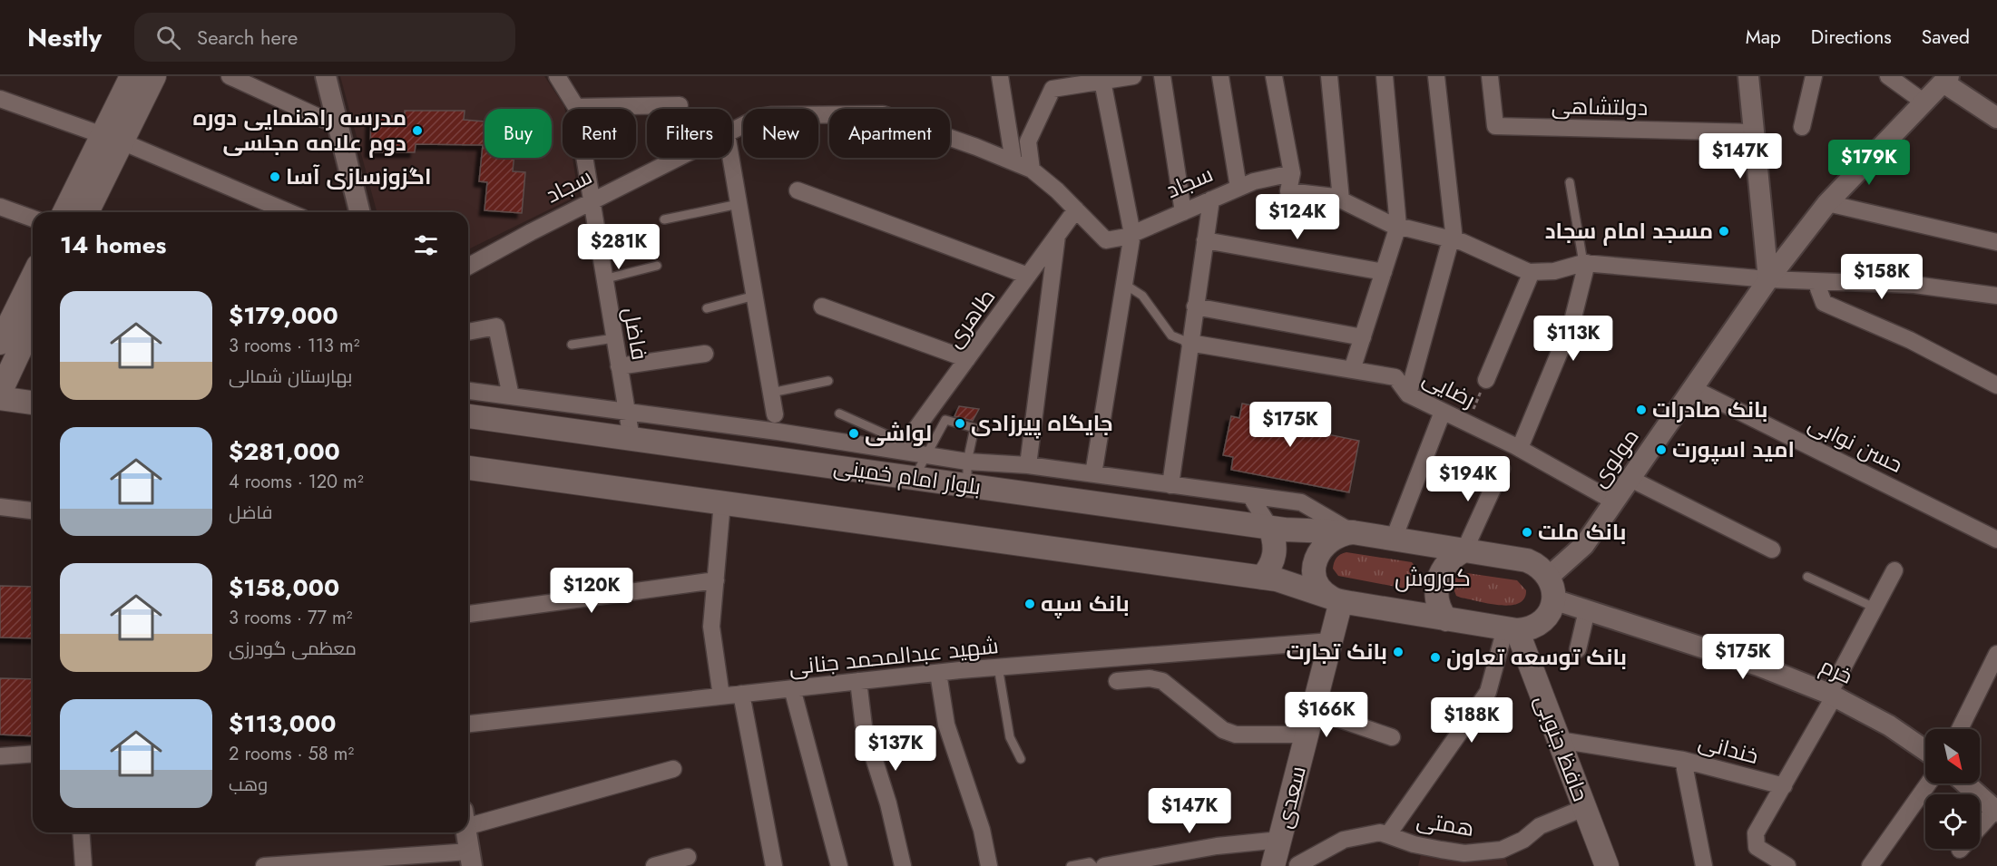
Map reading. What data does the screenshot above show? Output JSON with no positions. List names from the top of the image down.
{
  "streets": {
    "main road": ["بلوار امام خمینی", "حافظ جنوبی", "سعدی"],
    "street": [
      "دولتشاهی",
      "سجاد",
      "طاهری",
      "فاضل",
      "رضایی",
      "حسن نوابی",
      "مولوی",
      "شهید عبدالمحمد جنانی",
      "خرم",
      "خندانی",
      "همتی"
    ]
  },
  "crossings": [
    ["سجاد", "طاهری"],
    ["سجاد", "فاضل"],
    ["فاضل", "بلوار امام خمینی"],
    ["رضایی", "مولوی"],
    ["حسن نوابی", "مولوی"],
    ["مولوی", "خرم"],
    ["مولوی", "حافظ جنوبی"],
    ["بلوار امام خمینی", "سعدی"],
    ["شهید عبدالمحمد جنانی", "سعدی"],
    ["خرم", "حافظ جنوبی"],
    ["حافظ جنوبی", "خندانی"],
    ["حافظ جنوبی", "همتی"]
  ],
  "districts": ["کوروش"],
  "places": [
    "مدرسه راهنمایی دوره دوم علامه مجلسی",
    "اگزوزسازی آسا",
    "مسجد امام سجاد",
    "بانک صادرات",
    "جایگاه پیرزادی",
    "لواشی",
    "امید اسپورت",
    "بانک ملت",
    "بانک سپه",
    "بانک تجارت",
    "بانک توسعه تعاون"
  ],
  "north": "bottom right",
  "page": {
    "header": "Nestly",
    "search": "Search here",
    "nav": ["Map", "Directions", "Saved"],
    "chip": [
      "Buy",
      "Rent",
      "Filters",
      "New",
      "Apartment"
    ],
    "price": [
      "$147K",
      "$179K",
      "$124K",
      "$281K",
      "$158K",
      "$113K",
      "$175K",
      "$194K",
      "$120K",
      "$175K",
      "$166K",
      "$188K",
      "$137K",
      "$147K"
    ],
    "heading": "14 homes",
    "list": [
      {
        "name": "$179,000",
        "note": "3 rooms · 113 m² · بهارستان شمالی"
      },
      {
        "name": "$281,000",
        "note": "4 rooms · 120 m² · فاضل"
      },
      {
        "name": "$158,000",
        "note": "3 rooms · 77 m² · معظمی گودرزی"
      },
      {
        "name": "$113,000",
        "note": "2 rooms · 58 m² · وهب"
      }
    ]
  }
}
